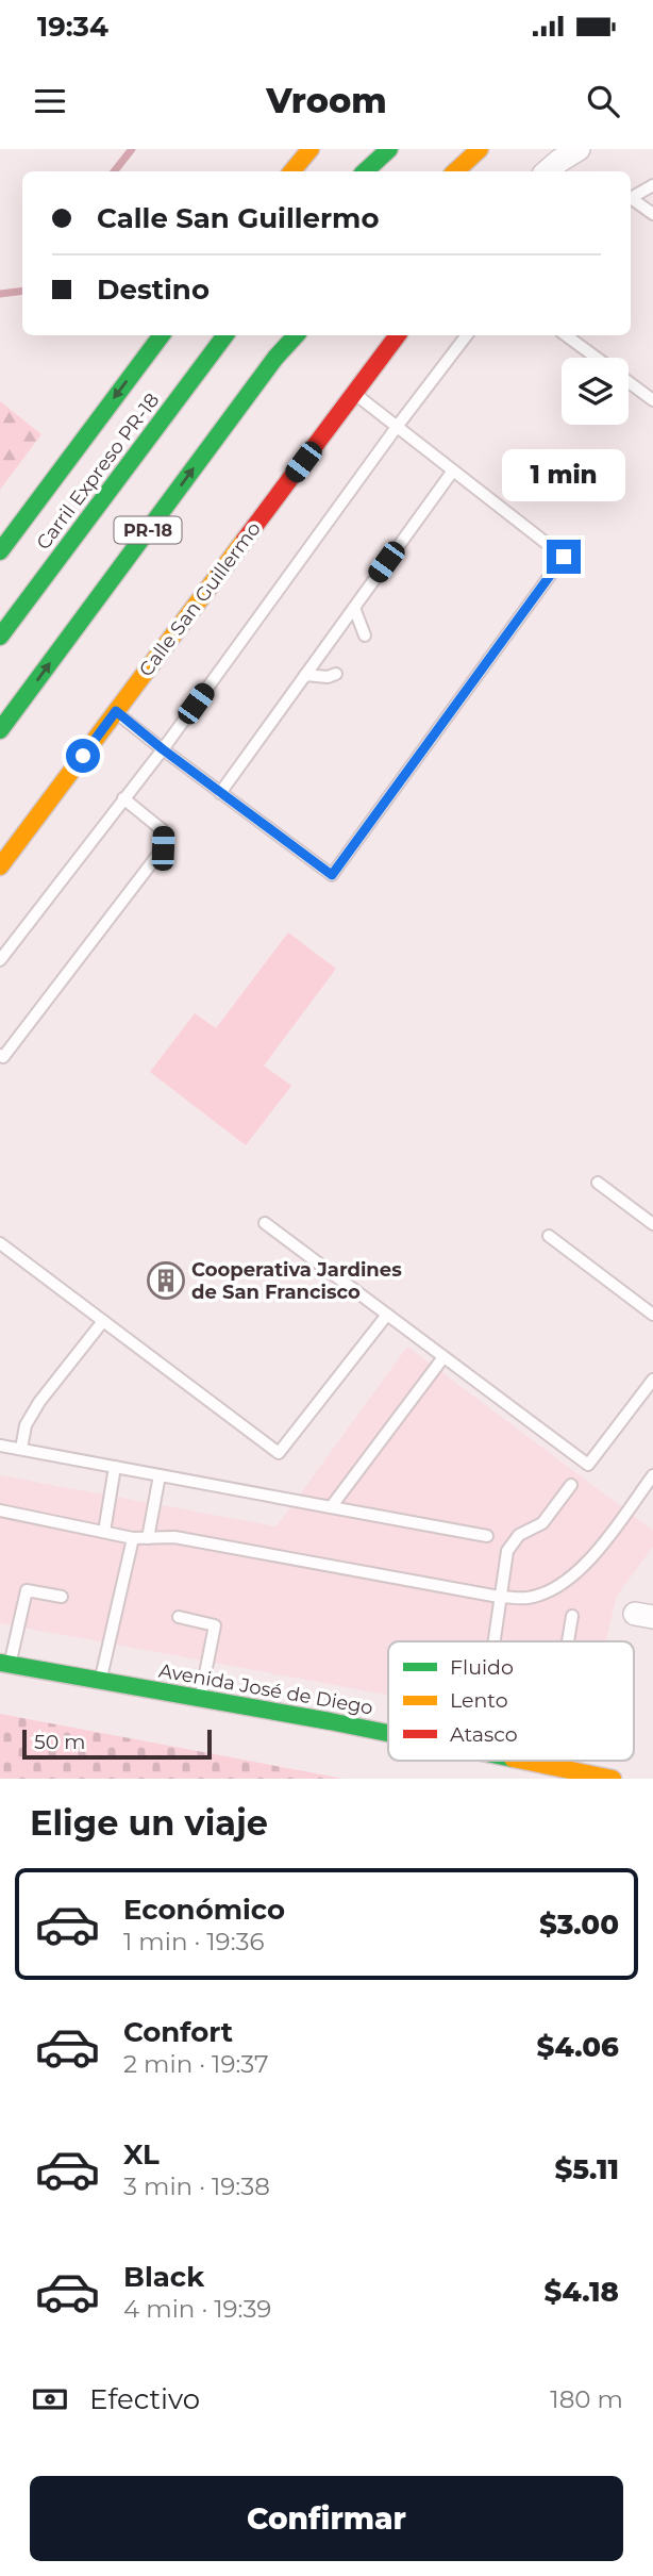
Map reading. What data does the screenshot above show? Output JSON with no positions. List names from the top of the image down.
{
  "streets": {
    "main road": [
      "Carril Expreso PR-18",
      "PR-18",
      "Calle San Guillermo",
      "Avenida José de Diego"
    ]
  },
  "places": {
    "building": ["Cooperativa Jardines de San Francisco"]
  },
  "legend": ["Fluido", "Lento", "Atasco"],
  "scale_bar": "50 m",
  "page": {
    "status": "19:34",
    "header": "Vroom",
    "banner": ["Calle San Guillermo", "Destino"],
    "bubble": "1 min",
    "scale": "50 m",
    "heading": "Elige un viaje",
    "list": [
      {
        "name": "Económico",
        "note": "1 min · 19:36",
        "value": "$3.00"
      },
      {
        "name": "Confort",
        "note": "2 min · 19:37",
        "value": "$4.06"
      },
      {
        "name": "XL",
        "note": "3 min · 19:38",
        "value": "$5.11"
      },
      {
        "name": "Black",
        "note": "4 min · 19:39",
        "value": "$4.18"
      }
    ],
    "pay": ["Efectivo", "180 m"],
    "buttons": "Confirmar"
  }
}
